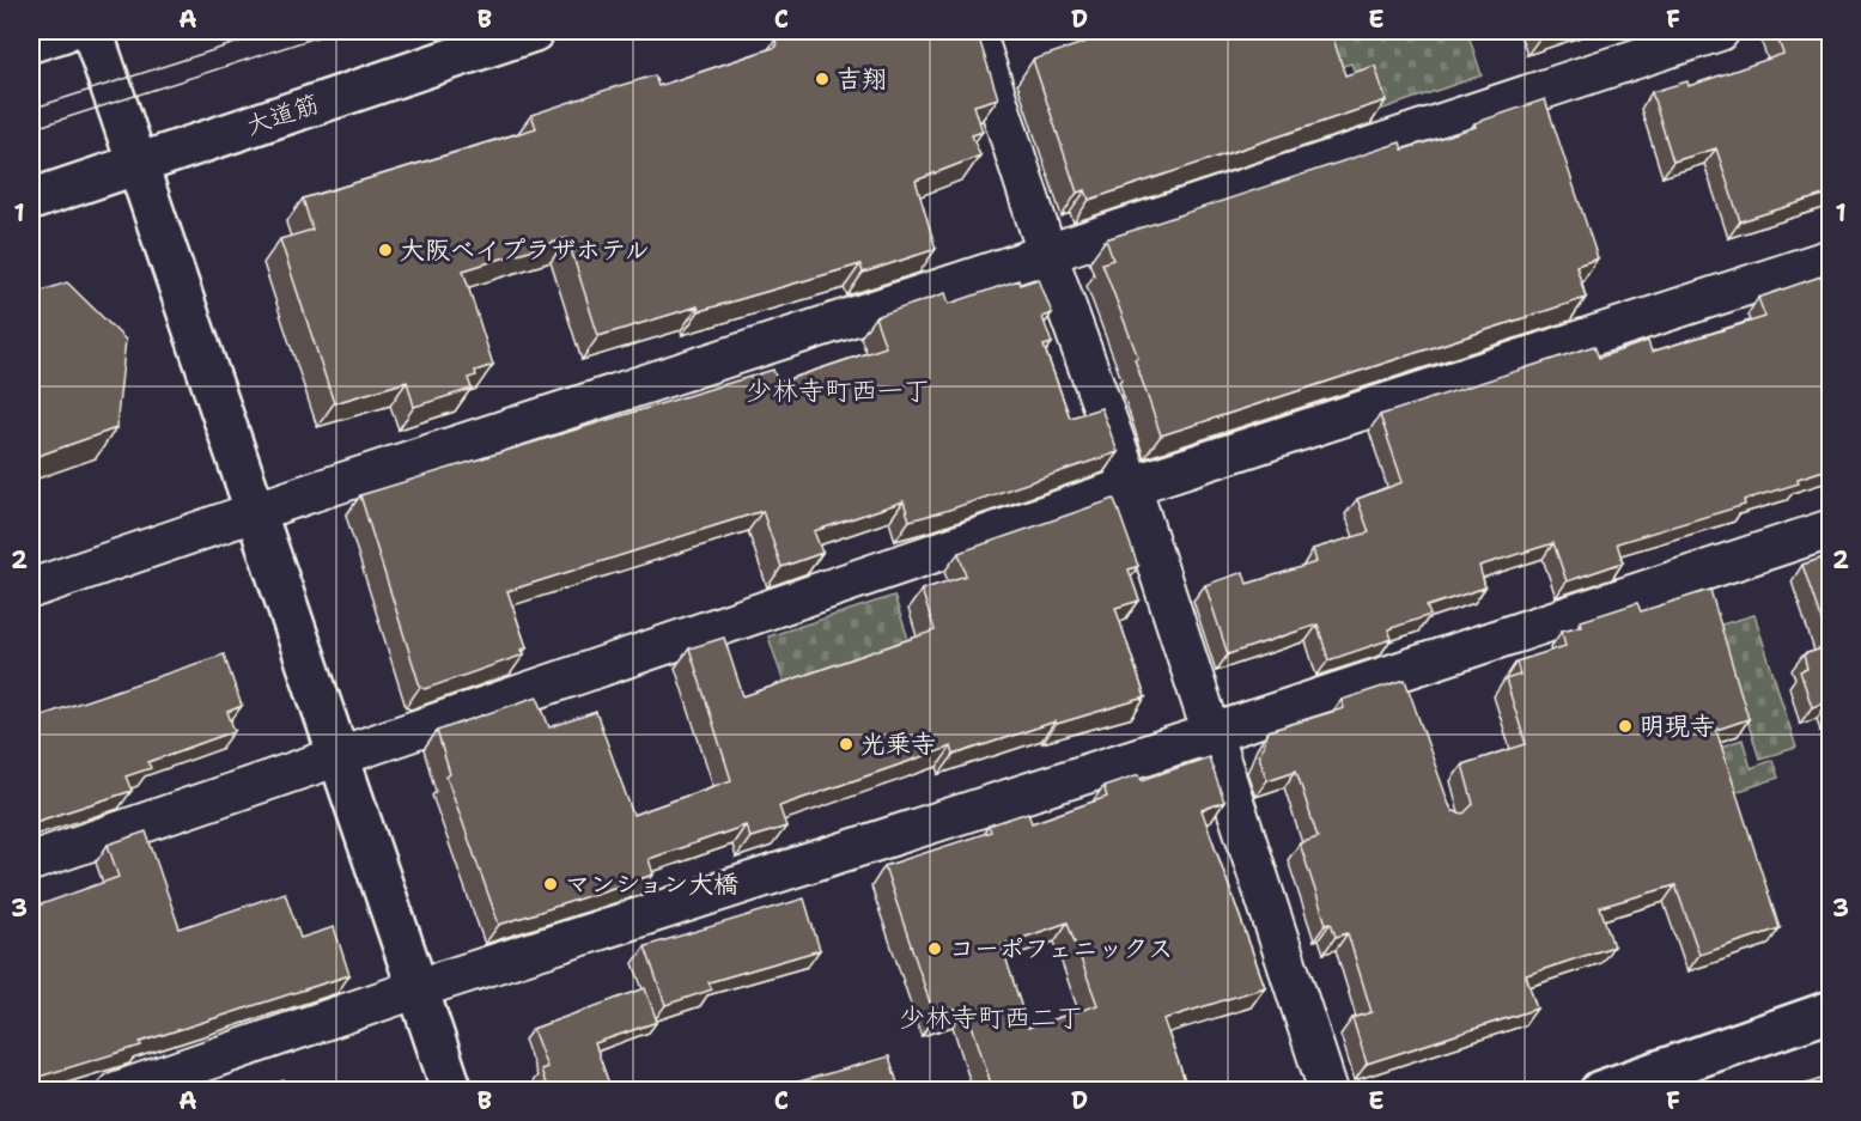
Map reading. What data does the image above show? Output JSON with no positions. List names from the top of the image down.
{
  "streets": {
    "street": ["大道筋"]
  },
  "districts": ["少林寺町西一丁", "少林寺町西二丁"],
  "places": [
    "吉翔",
    "大阪ベイプラザホテル",
    "明現寺",
    "光乗寺",
    "マンション大橋",
    "コーポフェニックス"
  ],
  "grid": {
    "columns": [
      "A",
      "B",
      "C",
      "D",
      "E",
      "F"
    ],
    "rows": ["1", "2", "3"]
  }
}
